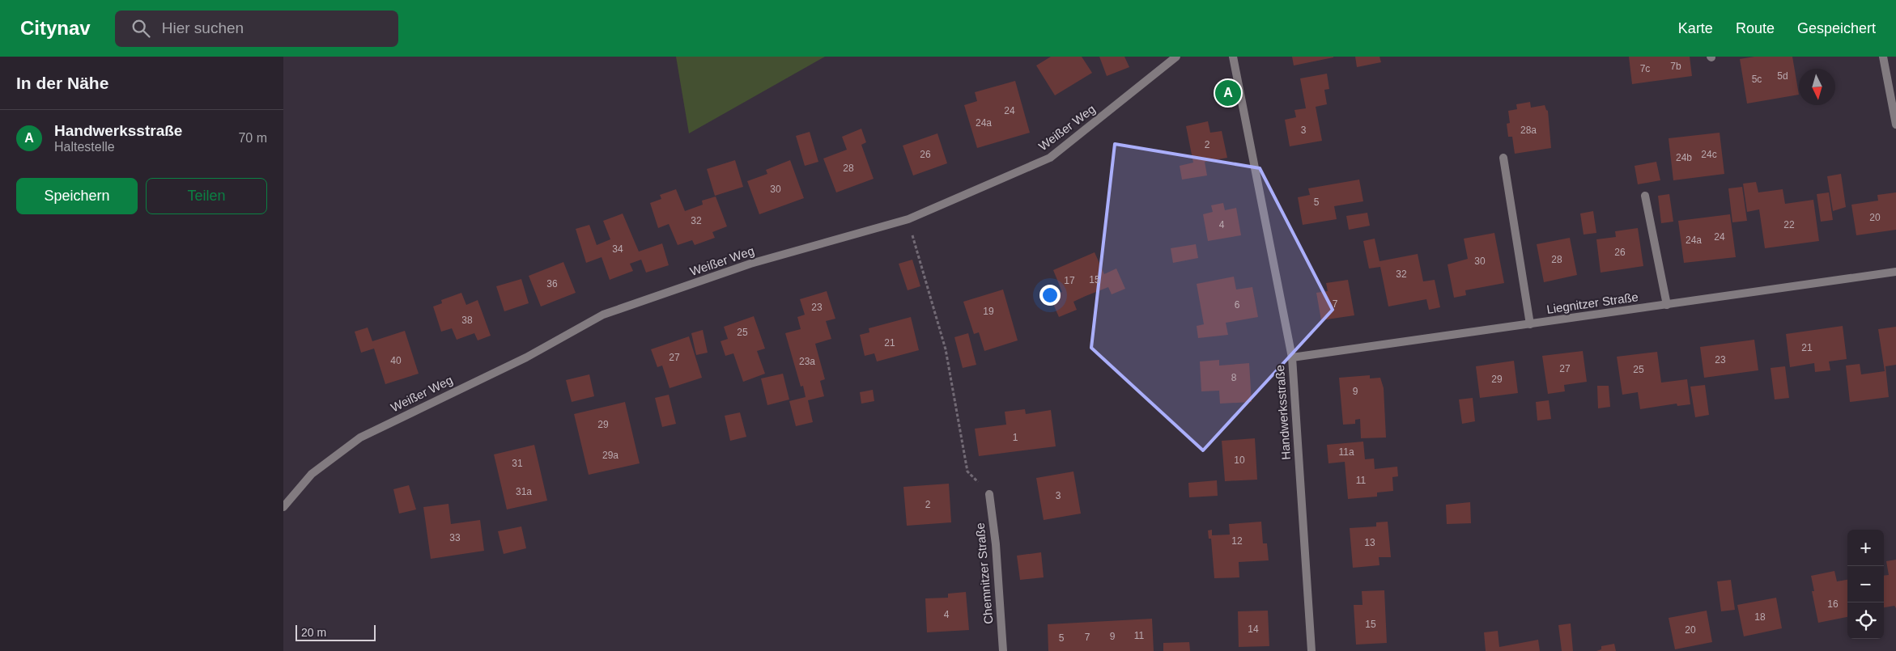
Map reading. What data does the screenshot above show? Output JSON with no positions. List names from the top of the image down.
{
  "streets": {
    "street": [
      "Weißer Weg",
      "Liegnitzer Straße",
      "Handwerksstraße",
      "Chemnitzer Straße"
    ]
  },
  "crossings": [
    ["Liegnitzer Straße", "Handwerksstraße"]
  ],
  "house_numbers": [
    "7b",
    "7c",
    "5d",
    "5c",
    "24",
    "24a",
    "3",
    "28a",
    "2",
    "26",
    "24c",
    "24b",
    "28",
    "30",
    "5",
    "20",
    "32",
    "4",
    "22",
    "24",
    "24a",
    "34",
    "26",
    "28",
    "30",
    "32",
    "15",
    "17",
    "36",
    "7",
    "6",
    "23",
    "19",
    "38",
    "25",
    "21",
    "21",
    "27",
    "23",
    "40",
    "23a",
    "27",
    "25",
    "8",
    "29",
    "9",
    "29",
    "1",
    "11a",
    "29a",
    "10",
    "31",
    "11",
    "31a",
    "3",
    "2",
    "33",
    "12",
    "13",
    "16",
    "4",
    "18",
    "15",
    "14",
    "20",
    "11",
    "9",
    "7",
    "5"
  ],
  "scale_bar": "20 m",
  "north": "bottom",
  "page": {
    "header": "Citynav",
    "search": "Hier suchen",
    "nav": ["Karte", "Route", "Gespeichert"],
    "heading": "In der Nähe",
    "pins": "A",
    "list": [
      {
        "mark": "A",
        "name": "Handwerksstraße",
        "note": "Haltestelle",
        "value": "70 m"
      }
    ],
    "buttons": ["Speichern", "Teilen"],
    "map_buttons": ["+", "−"],
    "scale": "20 m"
  }
}
